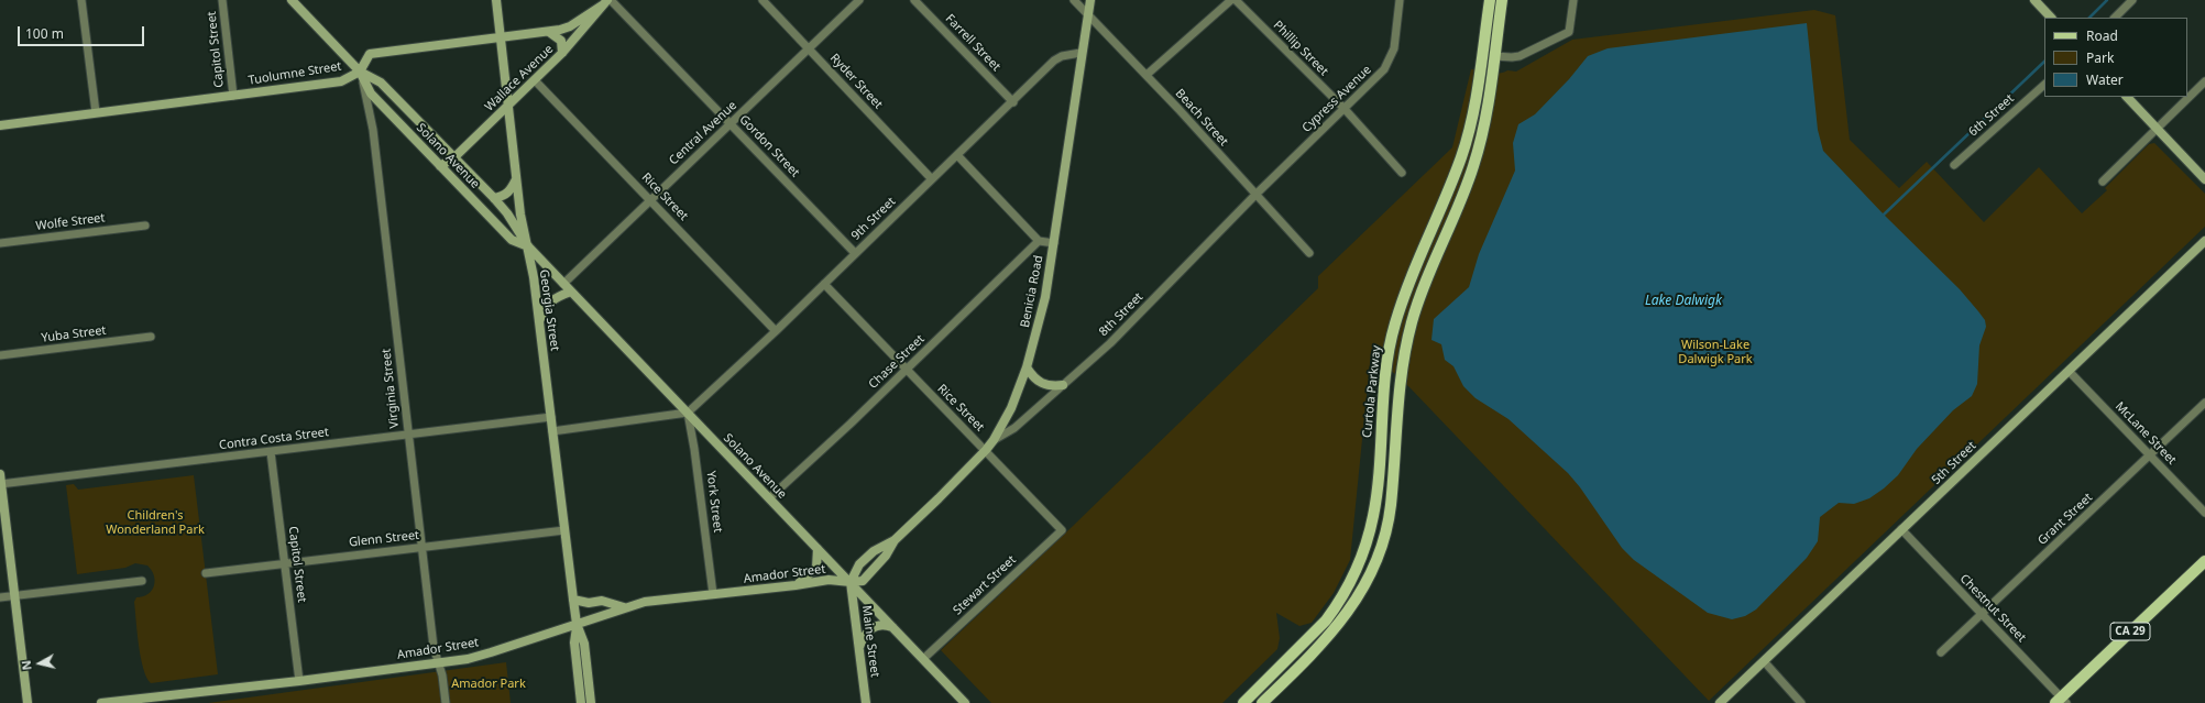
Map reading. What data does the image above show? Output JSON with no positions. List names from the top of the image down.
{
  "streets": {
    "main road": [
      "Tuolumne Street",
      "Wallace Avenue",
      "Solano Avenue",
      "Benicia Road",
      "Georgia Street",
      "Curtola Parkway",
      "5th Street",
      "Amador Street",
      "CA 29",
      "Maine Street"
    ],
    "street": [
      "Farrell Street",
      "Phillip Street",
      "Capitol Street",
      "Ryder Street",
      "Cypress Avenue",
      "6th Street",
      "Beach Street",
      "Central Avenue",
      "Gordon Street",
      "Rice Street",
      "9th Street",
      "Wolfe Street",
      "8th Street",
      "Yuba Street",
      "Chase Street",
      "Virginia Street",
      "McLane Street",
      "Contra Costa Street",
      "York Street",
      "Grant Street",
      "Glenn Street",
      "Stewart Street",
      "Chestnut Street"
    ]
  },
  "crossings": [
    ["Farrell Street", "9th Street"],
    ["Phillip Street", "Cypress Avenue"],
    ["Capitol Street", "Tuolumne Street"],
    ["Capitol Street", "Contra Costa Street"],
    ["Capitol Street", "Glenn Street"],
    ["Capitol Street", "Amador Street"],
    ["Tuolumne Street", "Wallace Avenue"],
    ["Tuolumne Street", "Gordon Street"],
    ["Tuolumne Street", "Solano Avenue"],
    ["Tuolumne Street", "Georgia Street"],
    ["Tuolumne Street", "Virginia Street"],
    ["Wallace Avenue", "Gordon Street"],
    ["Wallace Avenue", "Solano Avenue"],
    ["Wallace Avenue", "Rice Street"],
    ["Wallace Avenue", "Georgia Street"],
    ["Ryder Street", "Central Avenue"],
    ["Ryder Street", "9th Street"],
    ["Cypress Avenue", "Beach Street"],
    ["Cypress Avenue", "8th Street"],
    ["Beach Street", "Benicia Road"],
    ["Beach Street", "8th Street"],
    ["Central Avenue", "Gordon Street"],
    ["Central Avenue", "Solano Avenue"],
    ["Central Avenue", "Rice Street"],
    ["Gordon Street", "9th Street"],
    ["Solano Avenue", "9th Street"],
    ["Solano Avenue", "Benicia Road"],
    ["Solano Avenue", "Georgia Street"],
    ["Solano Avenue", "Chase Street"],
    ["Solano Avenue", "Virginia Street"],
    ["Solano Avenue", "York Street"],
    ["Solano Avenue", "Amador Street"],
    ["Solano Avenue", "Stewart Street"],
    ["Solano Avenue", "Maine Street"],
    ["Rice Street", "9th Street"],
    ["Rice Street", "Benicia Road"],
    ["Rice Street", "Chase Street"],
    ["Rice Street", "Stewart Street"],
    ["9th Street", "Benicia Road"],
    ["9th Street", "York Street"],
    ["Benicia Road", "8th Street"],
    ["Benicia Road", "Amador Street"],
    ["Benicia Road", "Maine Street"],
    ["Georgia Street", "Contra Costa Street"],
    ["Georgia Street", "Glenn Street"],
    ["Georgia Street", "Amador Street"],
    ["Virginia Street", "Contra Costa Street"],
    ["Virginia Street", "Glenn Street"],
    ["Virginia Street", "Amador Street"],
    ["McLane Street", "5th Street"],
    ["McLane Street", "Grant Street"],
    ["5th Street", "Chestnut Street"],
    ["York Street", "Amador Street"],
    ["Grant Street", "Chestnut Street"],
    ["Amador Street", "Maine Street"],
    ["Chestnut Street", "CA 29"]
  ],
  "water": ["Lake Dalwigk"],
  "parks": ["Wilson-Lake Dalwigk Park", "Children's Wonderland Park", "Amador Park"],
  "legend": ["Road", "Park", "Water"],
  "scale_bar": "100 m",
  "north": "left"
}
